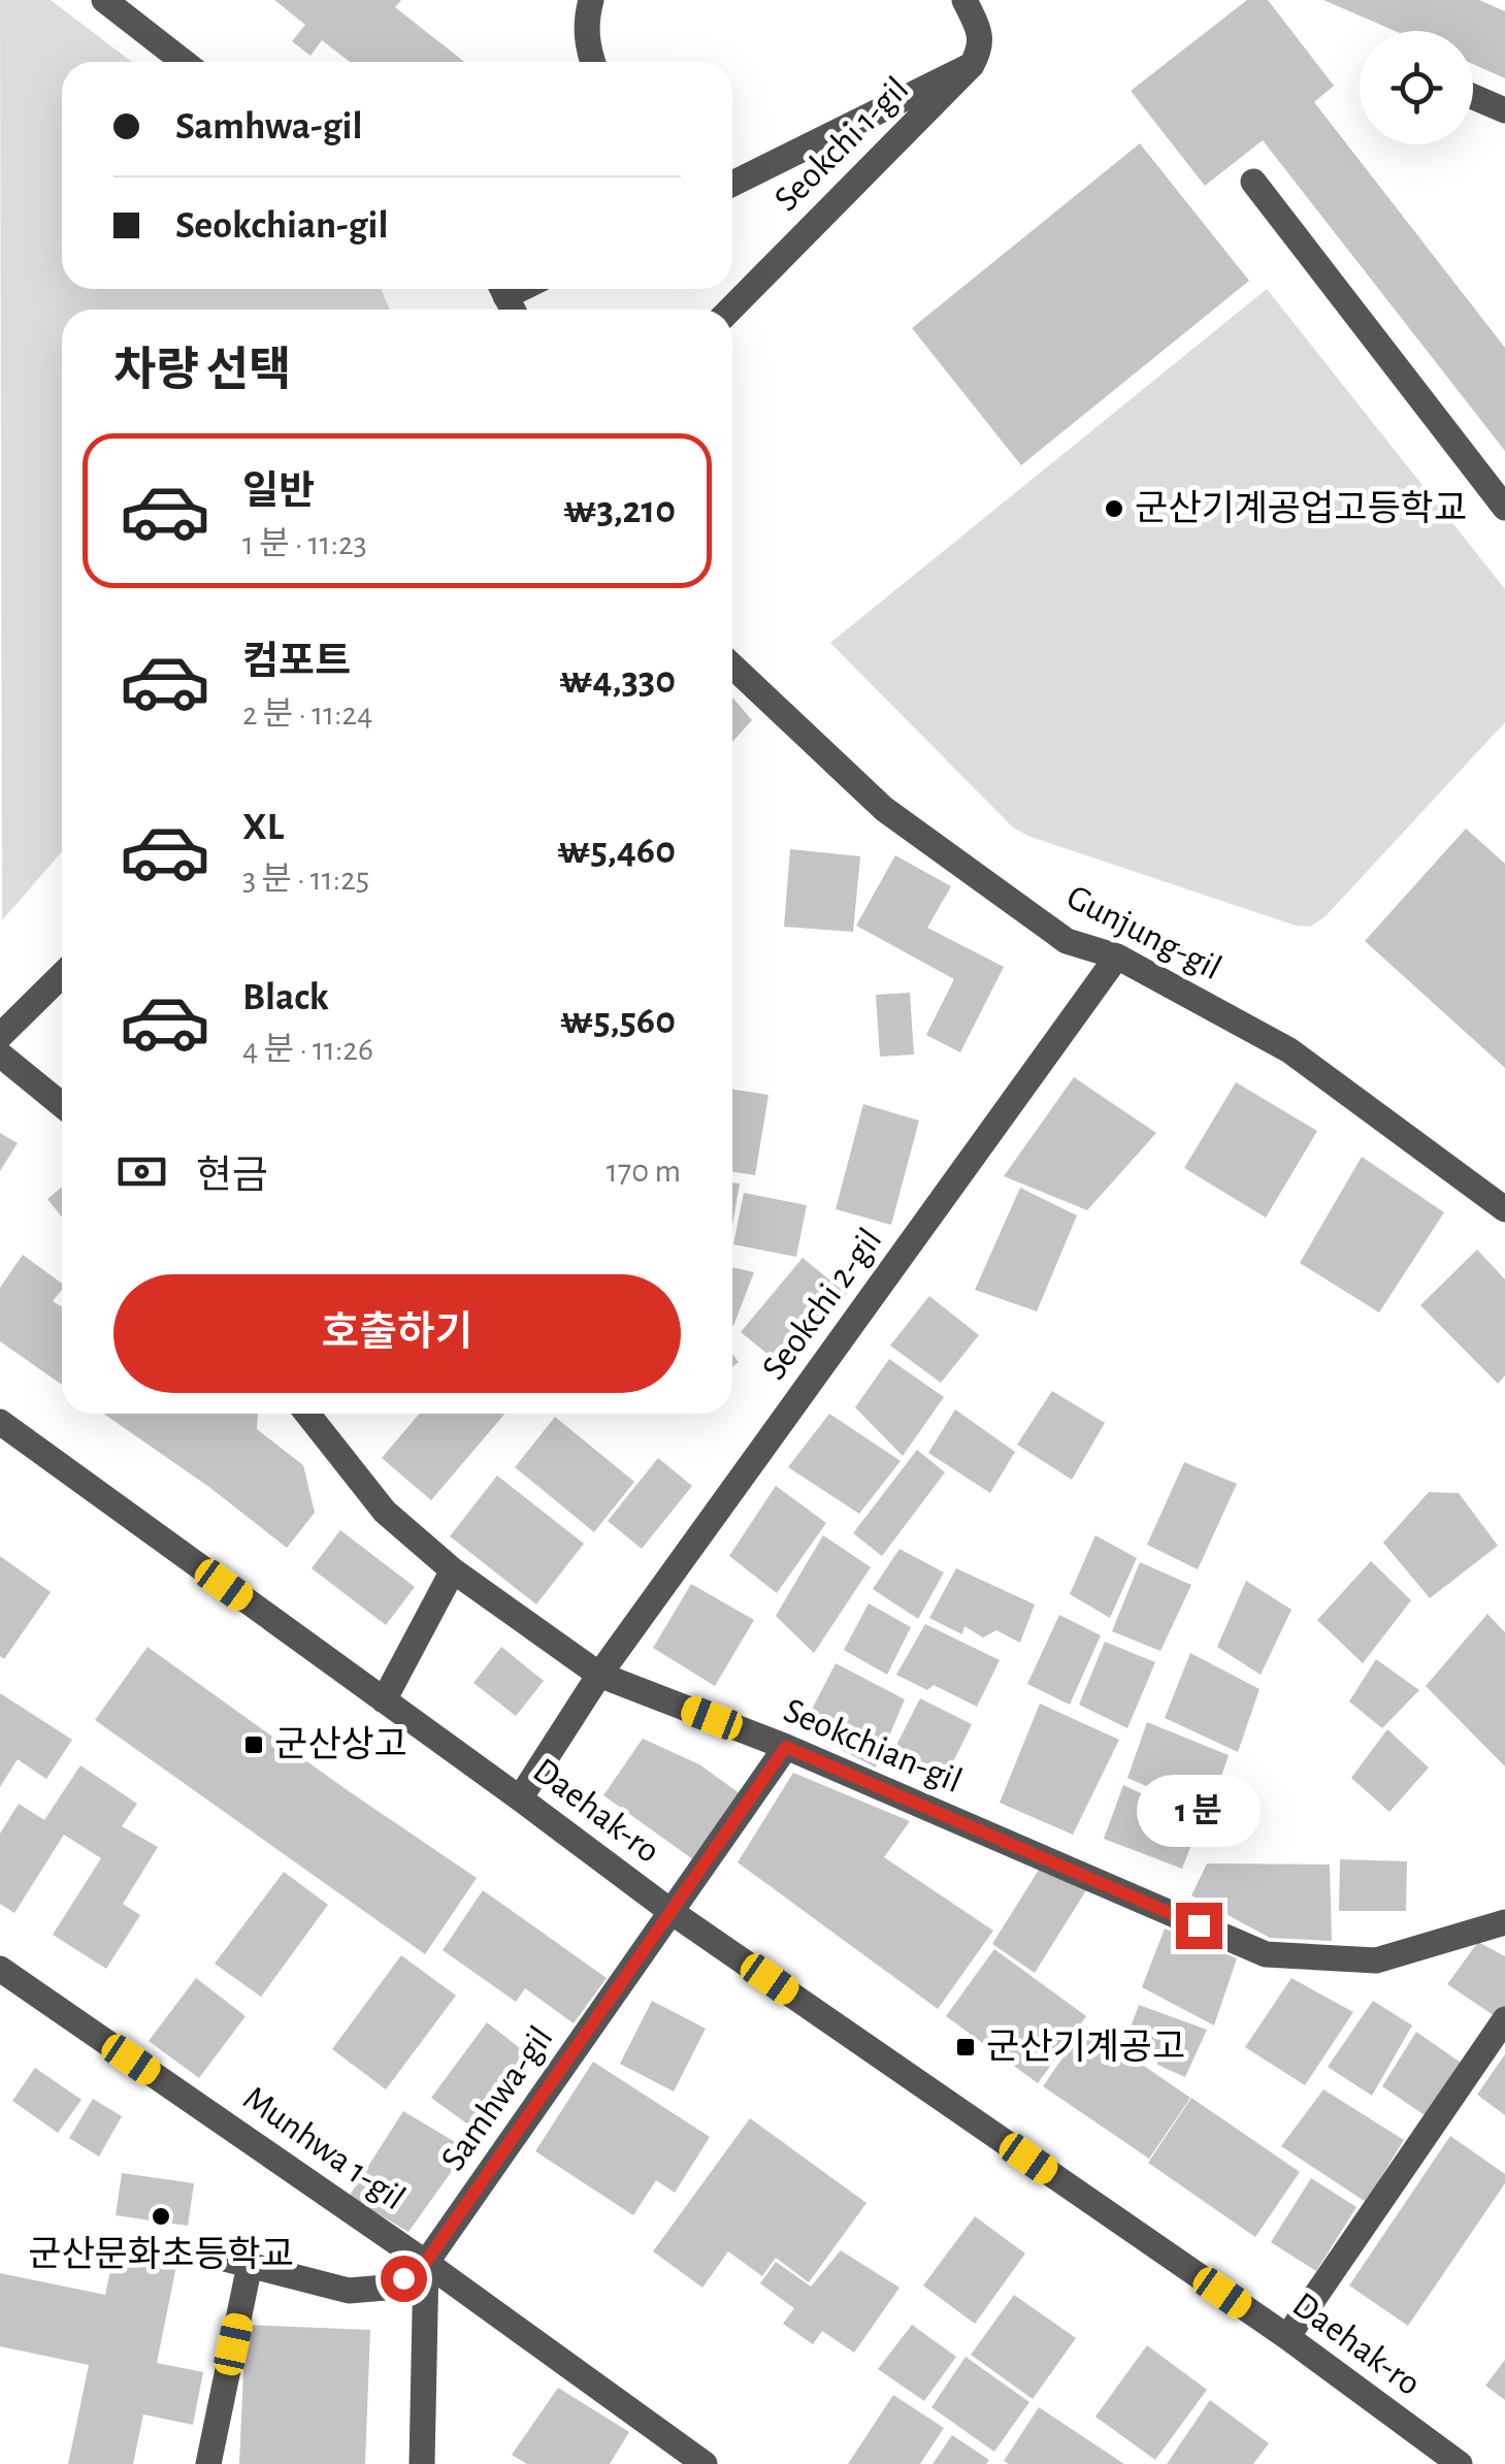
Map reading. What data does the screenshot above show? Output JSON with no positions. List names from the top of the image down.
{
  "streets": {
    "street": [
      "Seokchi 1-gil",
      "Gunjung-gil",
      "Seokchi 2-gil",
      "Seokchian-gil",
      "Daehak-ro",
      "Samhwa-gil",
      "Munhwa 1-gil"
    ]
  },
  "crossings": [
    ["Gunjung-gil", "Seokchi 2-gil"],
    ["Seokchi 2-gil", "Seokchian-gil"],
    ["Seokchi 2-gil", "Daehak-ro"],
    ["Seokchian-gil", "Samhwa-gil"],
    ["Daehak-ro", "Samhwa-gil"],
    ["Samhwa-gil", "Munhwa 1-gil"]
  ],
  "places": {
    "other": ["군산기계공업고등학교", "군산문화초등학교"],
    "transit": ["군산상고", "군산기계공고"]
  },
  "page": {
    "banner": ["Samhwa-gil", "Seokchian-gil"],
    "heading": "차량 선택",
    "list": [
      {
        "name": "일반",
        "note": "1 분 · 11:23",
        "value": "₩3,210"
      },
      {
        "name": "컴포트",
        "note": "2 분 · 11:24",
        "value": "₩4,330"
      },
      {
        "name": "XL",
        "note": "3 분 · 11:25",
        "value": "₩5,460"
      },
      {
        "name": "Black",
        "note": "4 분 · 11:26",
        "value": "₩5,560"
      }
    ],
    "pay": ["현금", "170 m"],
    "buttons": "호출하기",
    "bubble": "1 분"
  }
}
